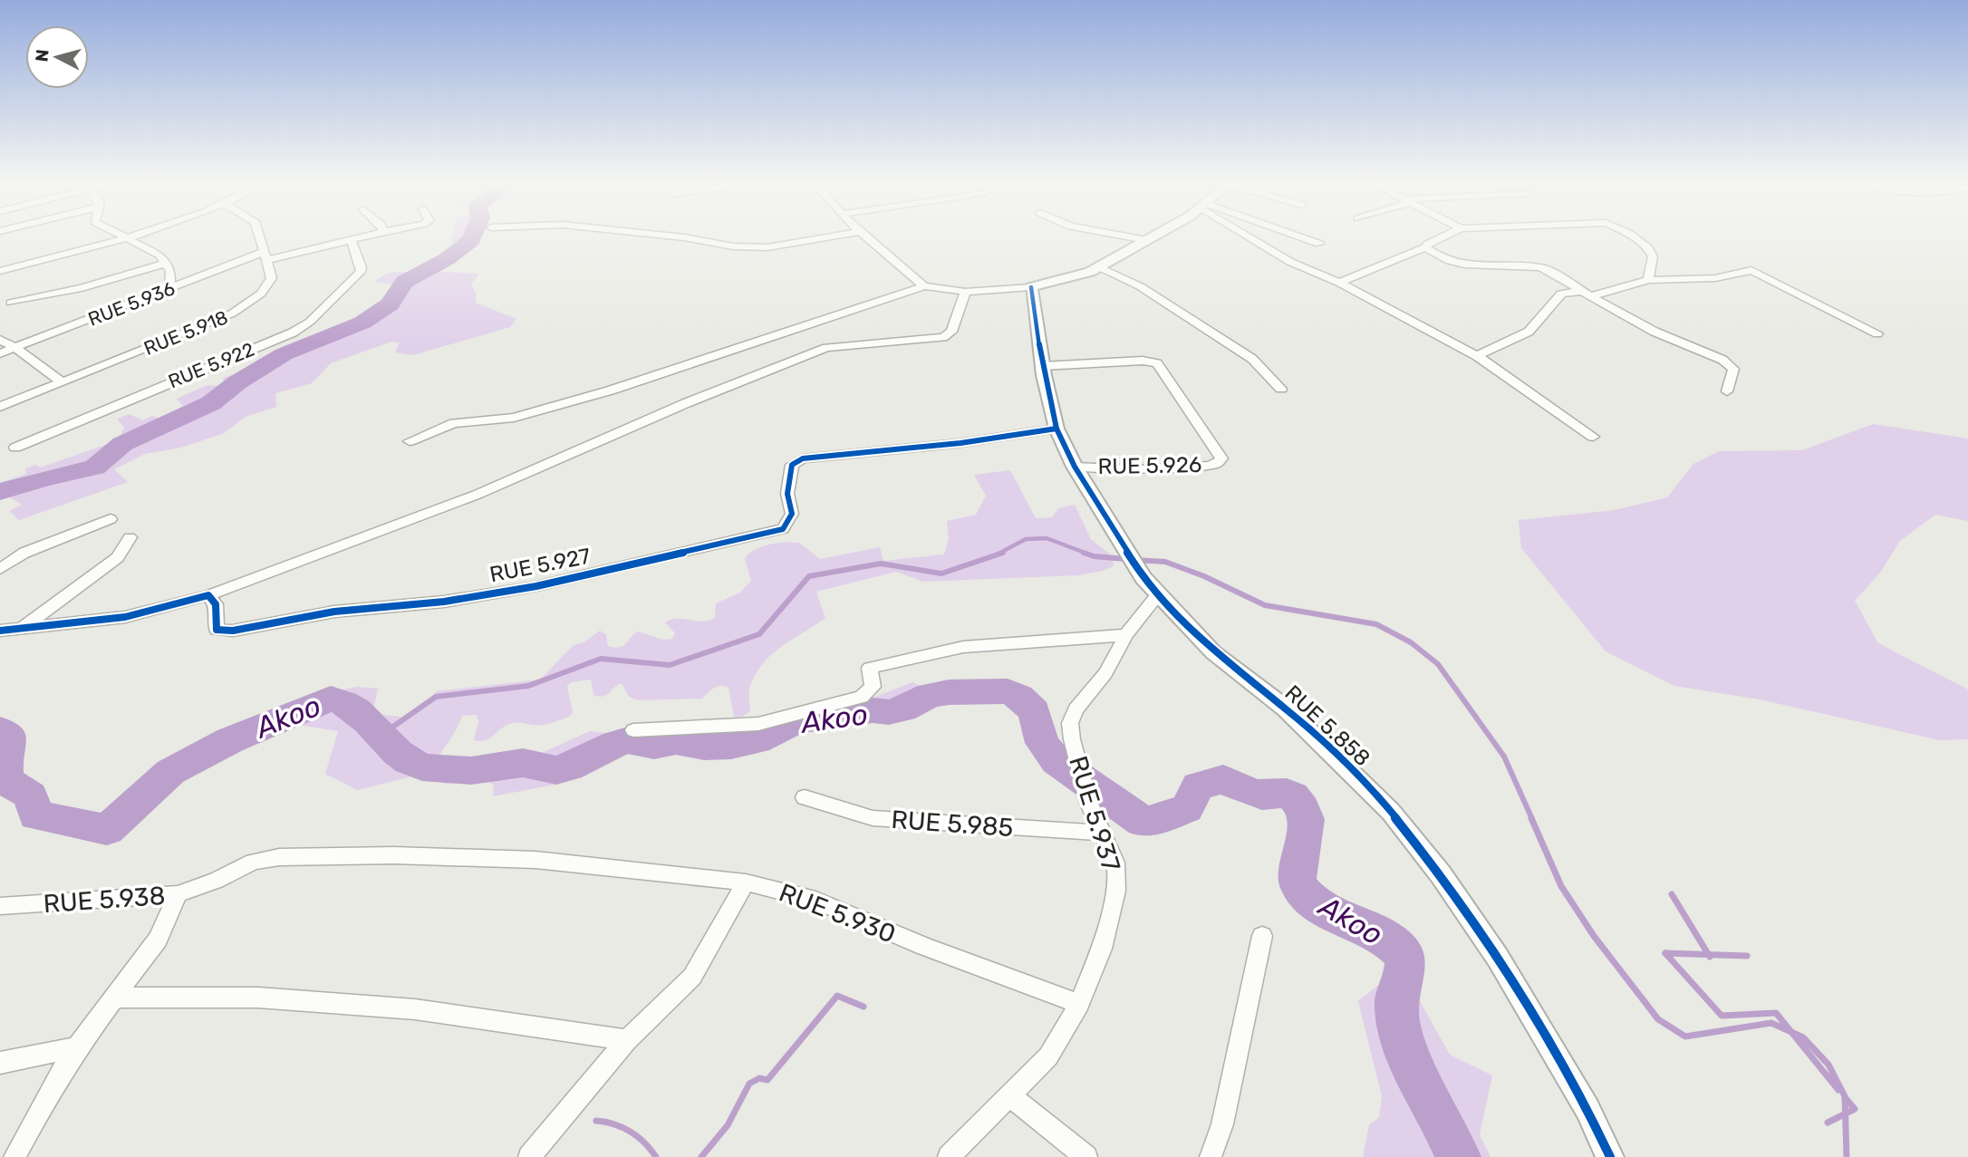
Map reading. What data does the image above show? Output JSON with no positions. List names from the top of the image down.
{
  "streets": {
    "street": [
      "RUE 5.936",
      "RUE 5.918",
      "RUE 5.922",
      "RUE 5.926",
      "RUE 5.927",
      "RUE 5.858",
      "RUE 5.937",
      "RUE 5.985",
      "RUE 5.938",
      "RUE 5.930"
    ]
  },
  "crossings": [
    ["RUE 5.936", "RUE 5.918"],
    ["RUE 5.936", "RUE 5.922"],
    ["RUE 5.926", "RUE 5.858"],
    ["RUE 5.927", "RUE 5.858"],
    ["RUE 5.858", "RUE 5.937"],
    ["RUE 5.937", "RUE 5.985"],
    ["RUE 5.937", "RUE 5.930"],
    ["RUE 5.938", "RUE 5.930"]
  ],
  "water": ["Akoo"],
  "north": "left"
}
